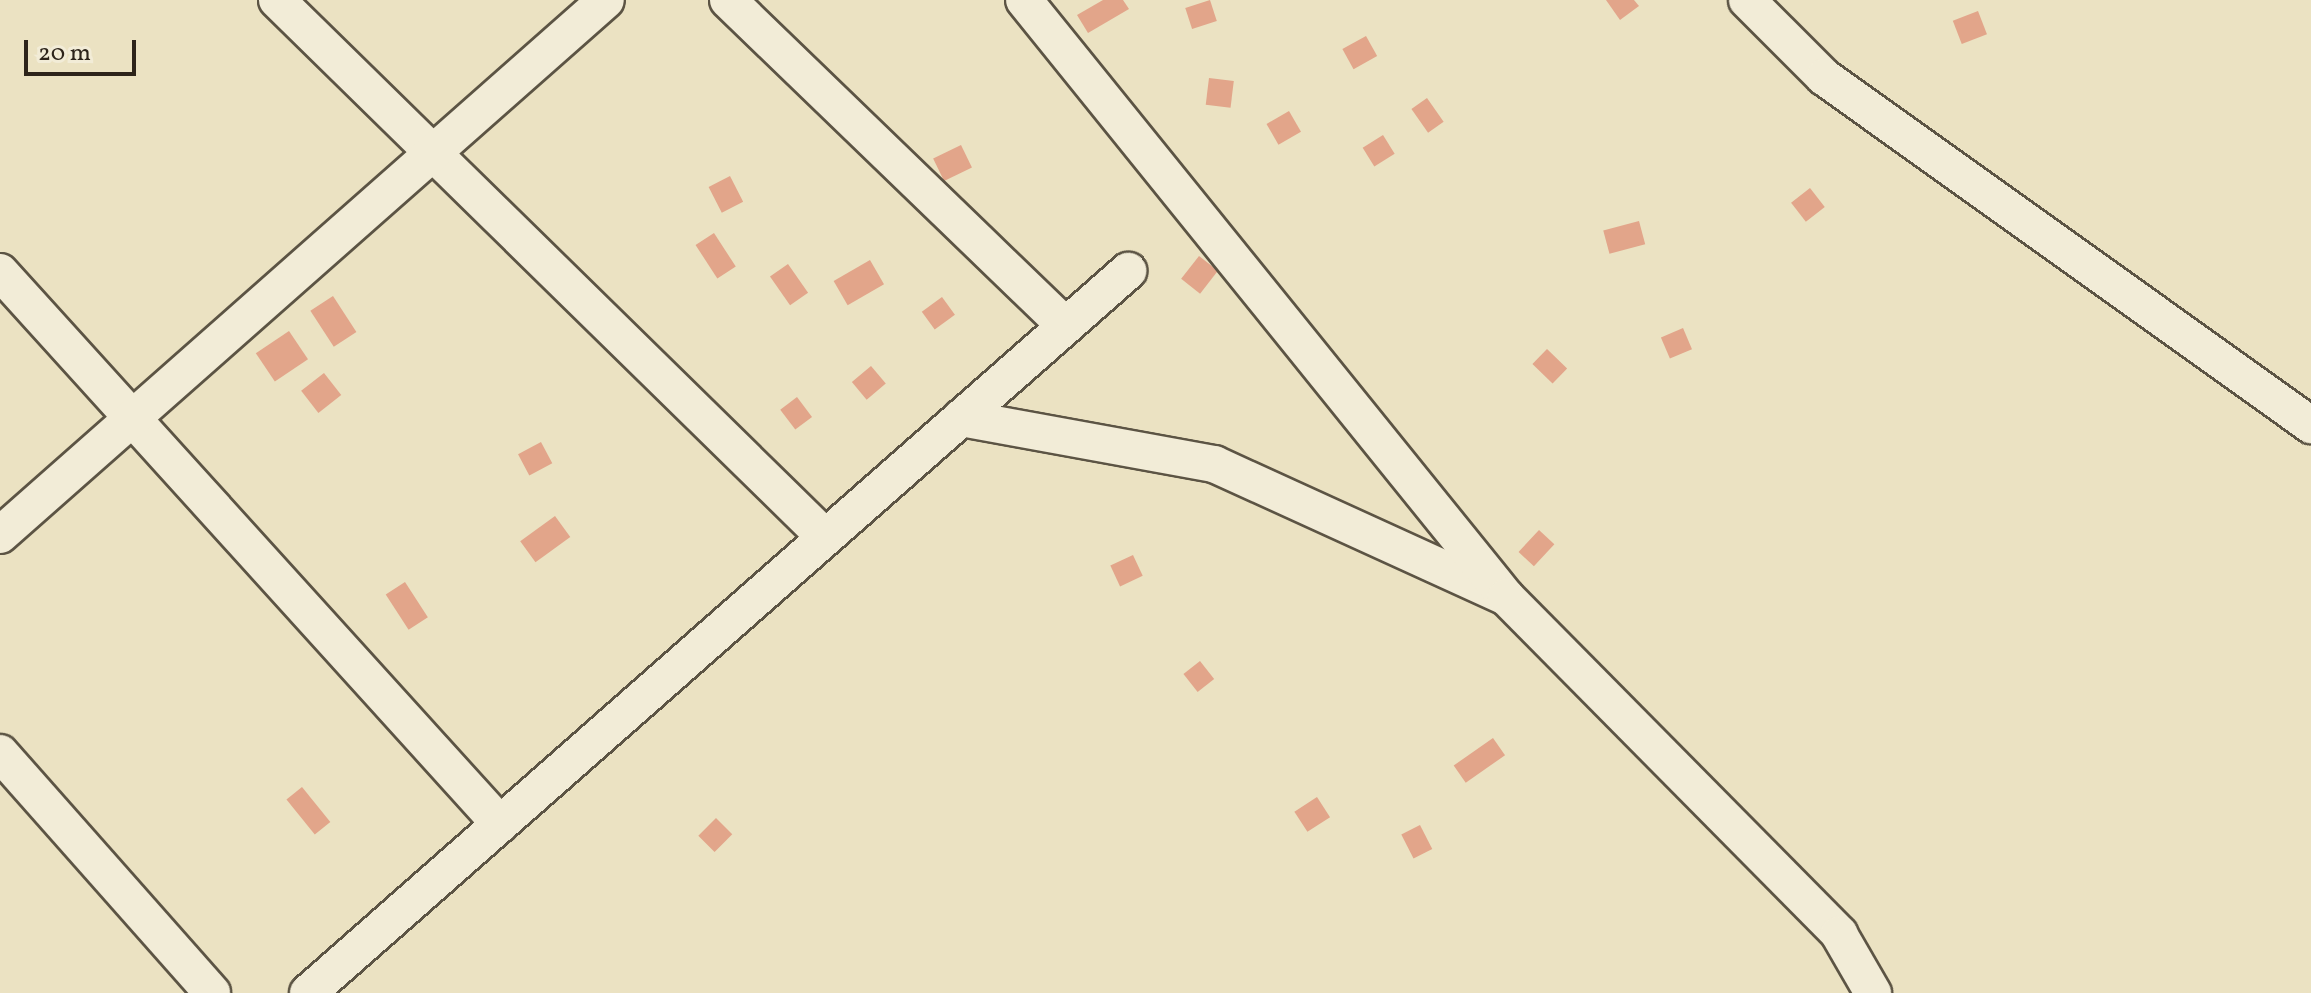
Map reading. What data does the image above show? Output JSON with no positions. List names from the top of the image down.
{
  "scale_bar": "20 m"
}
